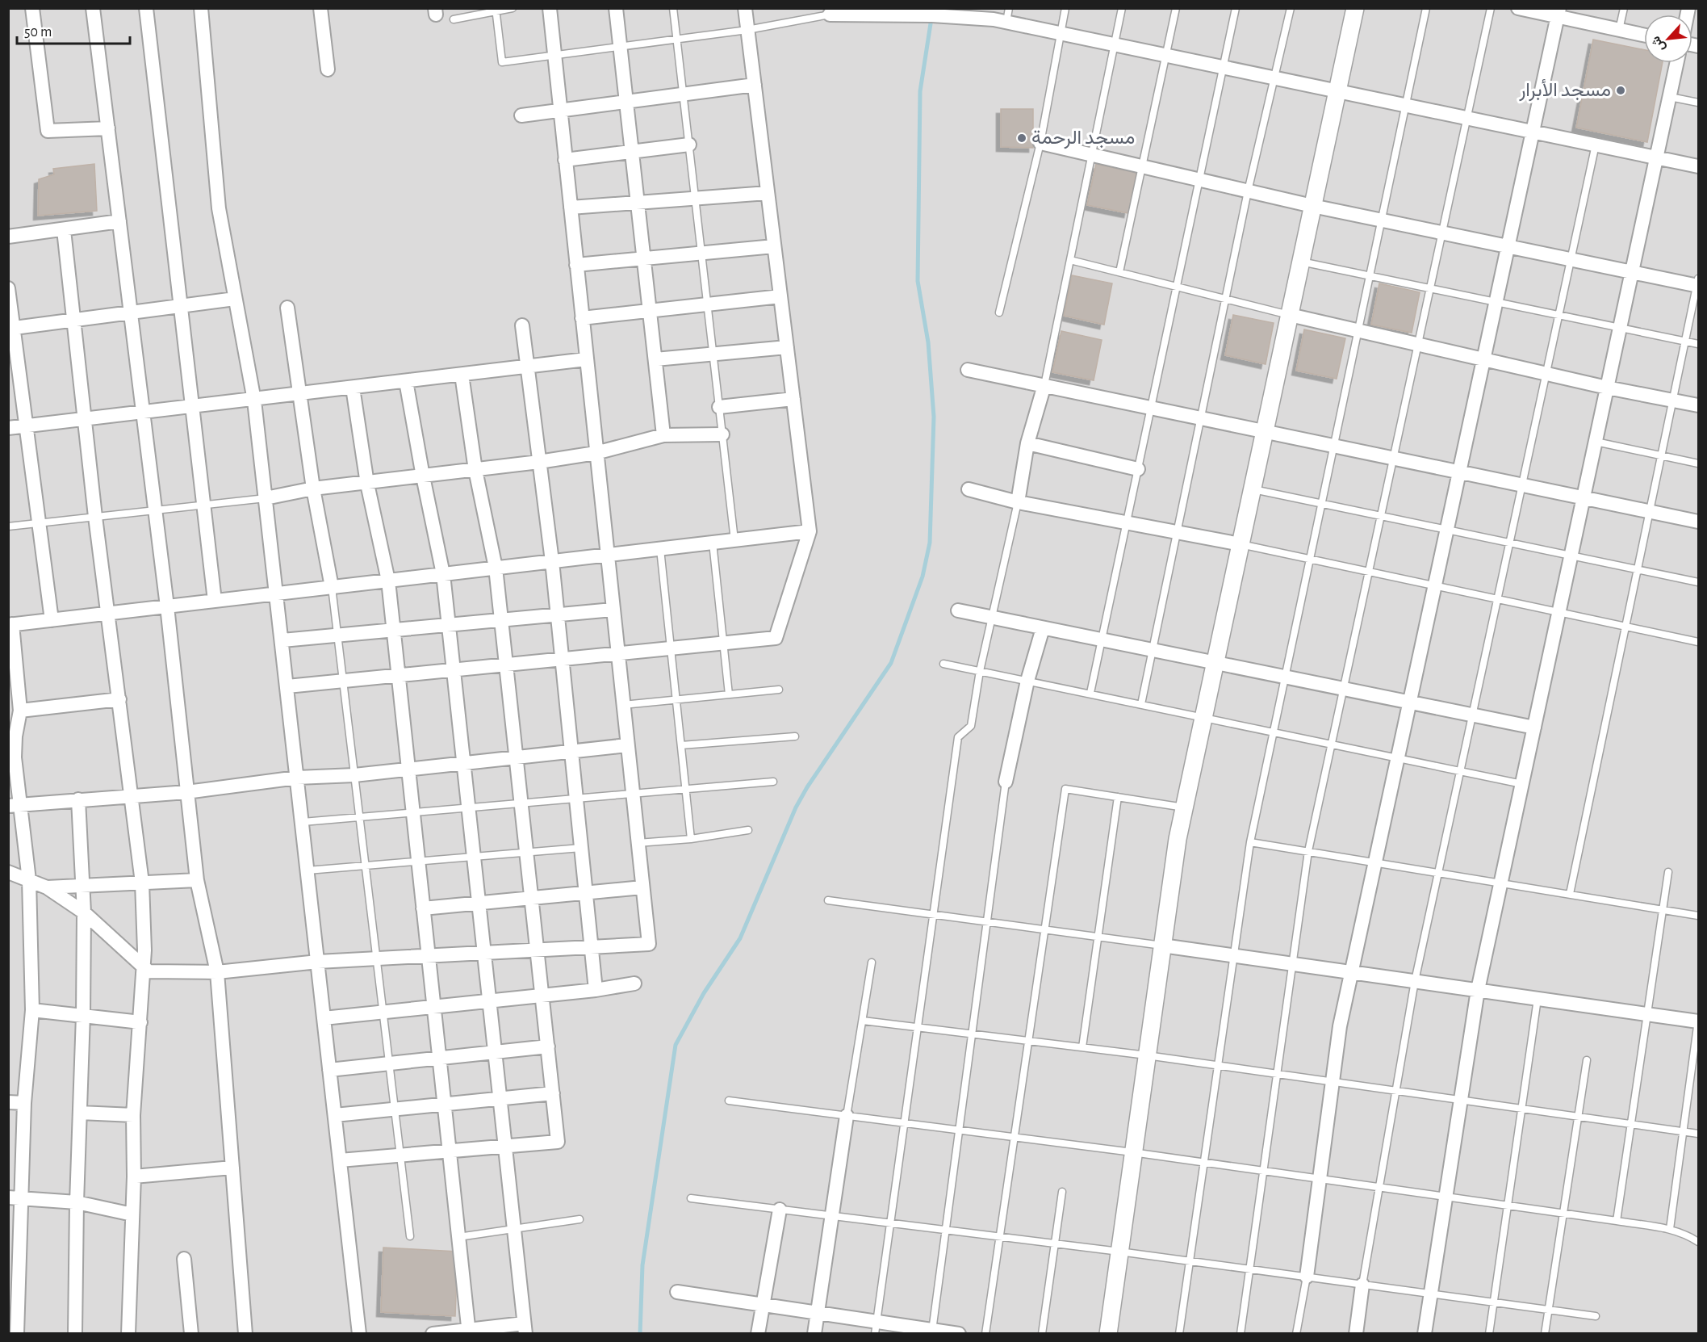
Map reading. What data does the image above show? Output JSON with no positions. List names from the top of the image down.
{
  "places": ["مسجد الأبرار", "مسجد الرحمة"],
  "scale_bar": "50 m",
  "north": "bottom left"
}
